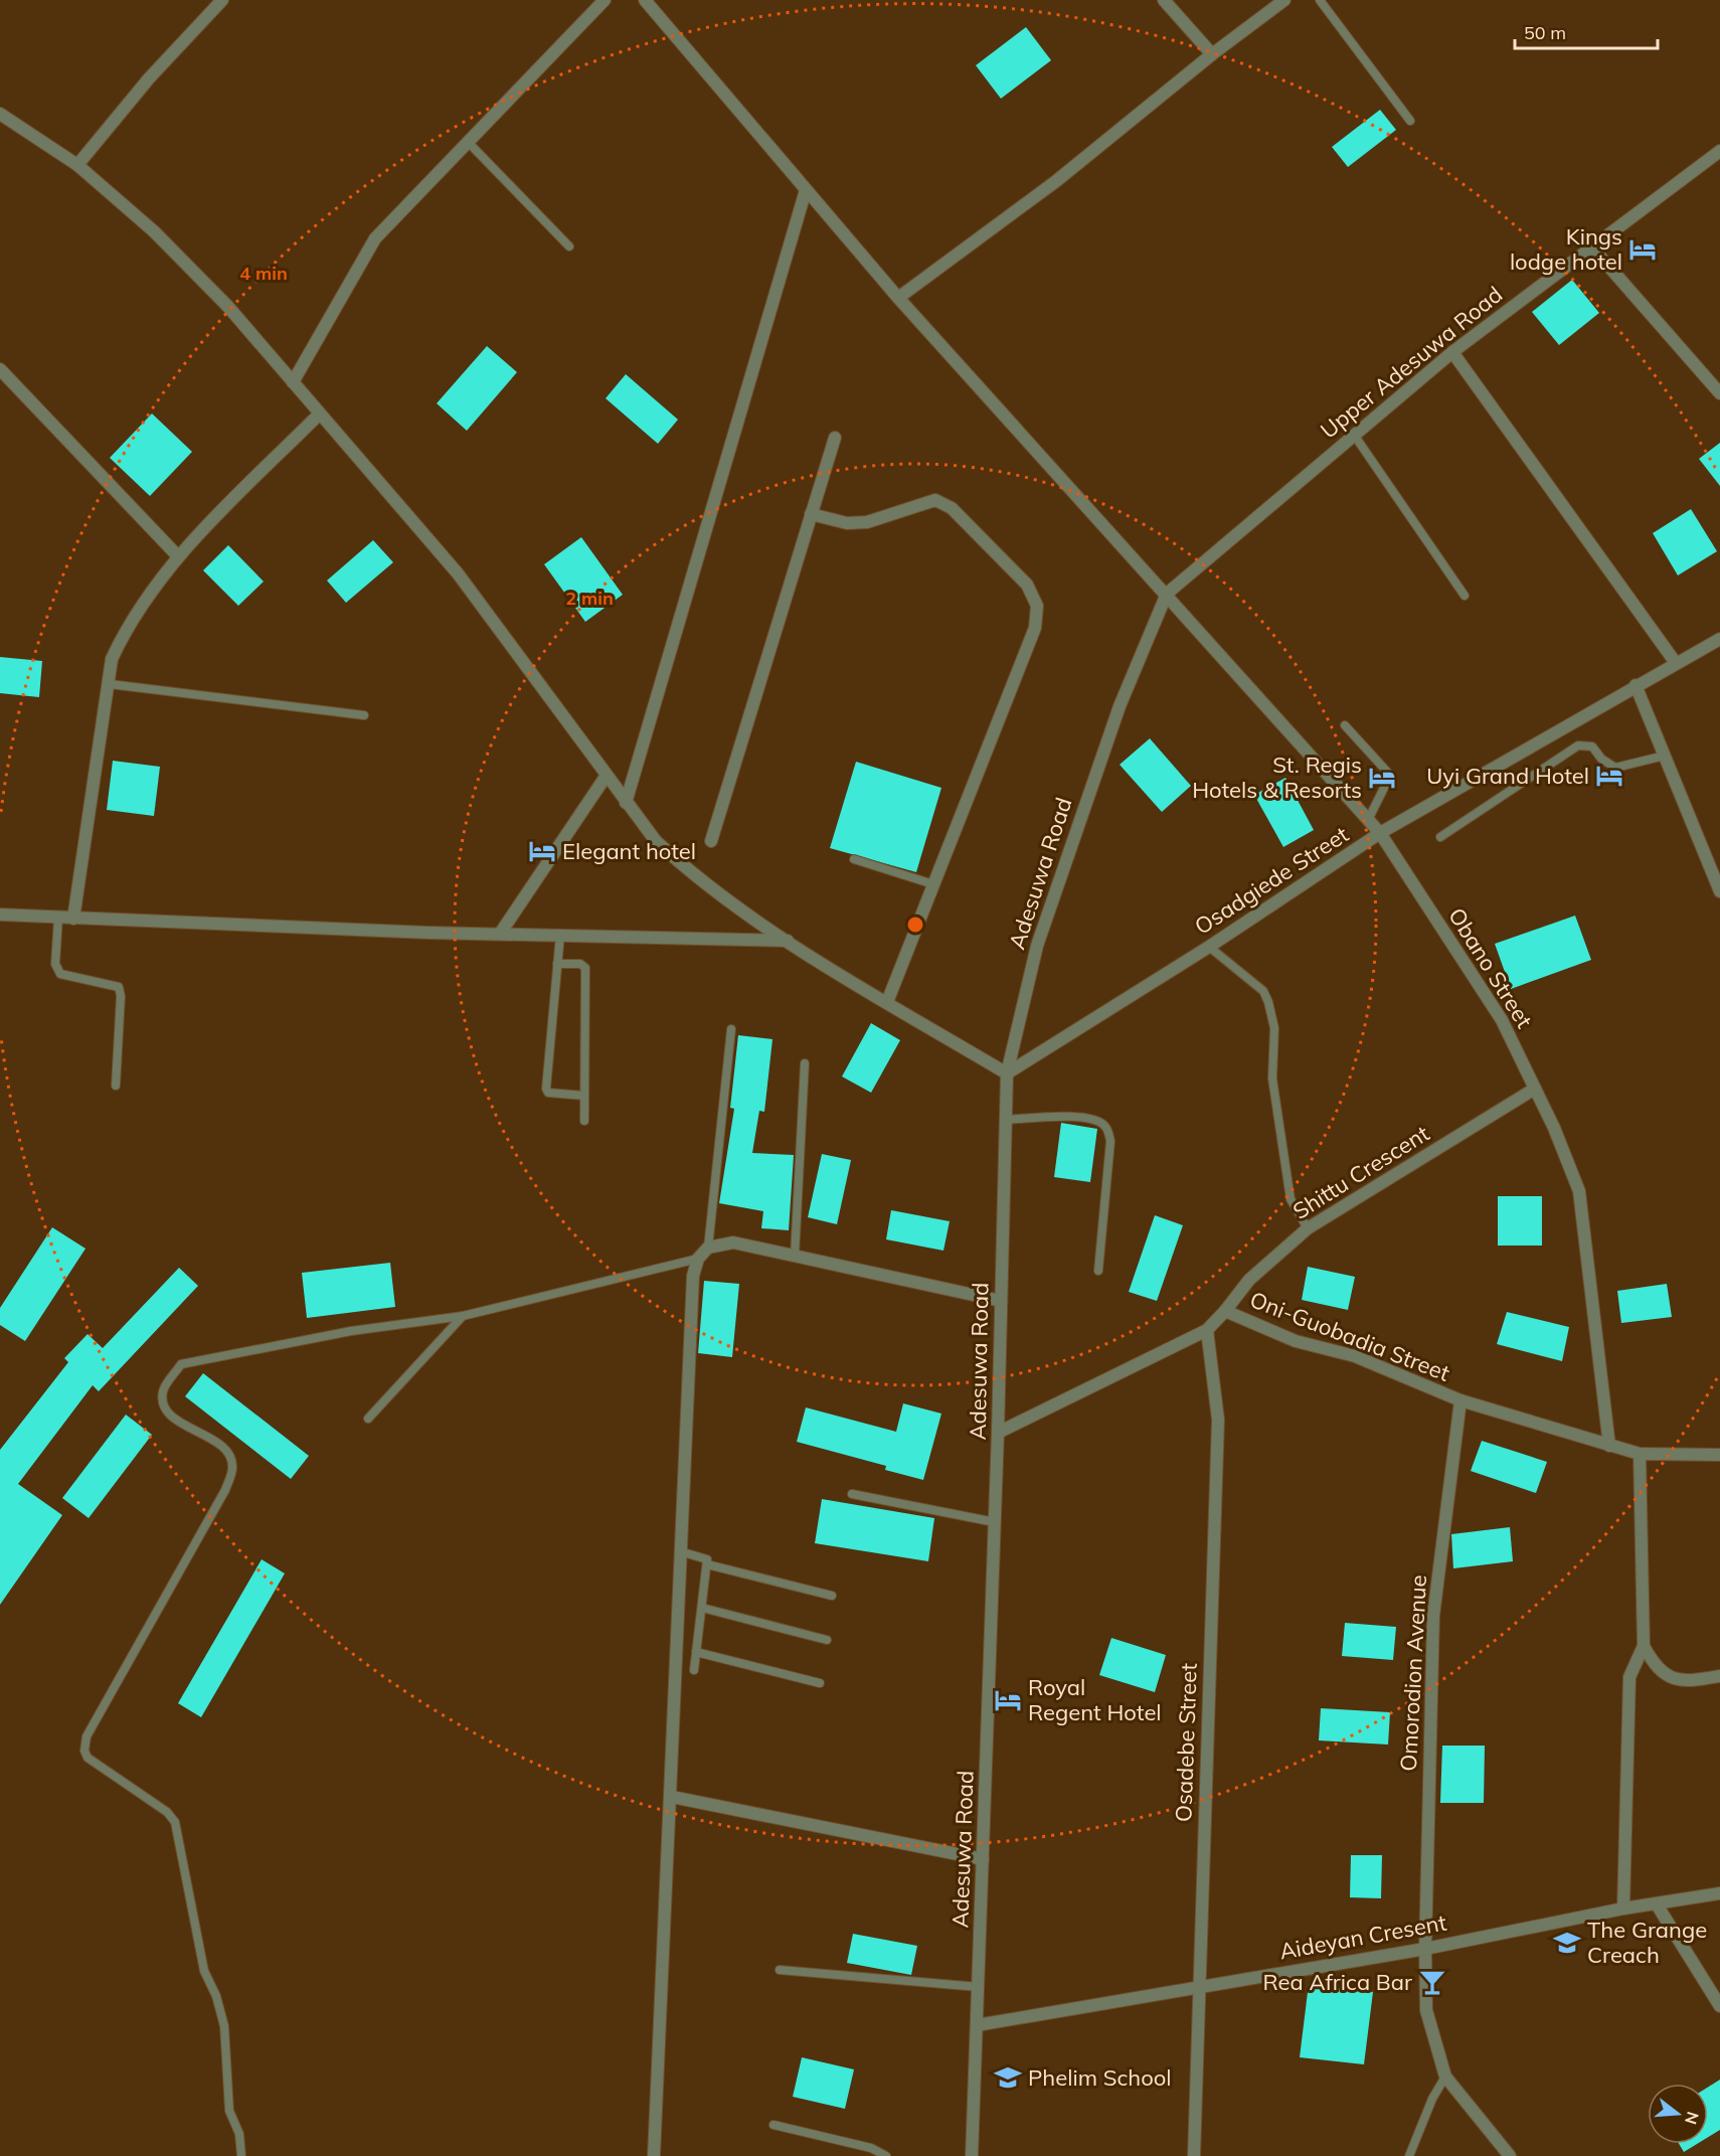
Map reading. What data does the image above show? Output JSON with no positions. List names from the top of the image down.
{
  "streets": {
    "street": [
      "Upper Adesuwa Road",
      "Adesuwa Road",
      "Osadgiede Street",
      "Obano Street",
      "Shittu Crescent",
      "Oni-Guobadia Street",
      "Omorodion Avenue",
      "Osadebe Street",
      "Aideyan Cresent"
    ]
  },
  "crossings": [
    ["Upper Adesuwa Road", "Adesuwa Road"],
    ["Upper Adesuwa Road", "Obano Street"],
    ["Adesuwa Road", "Osadgiede Street"],
    ["Adesuwa Road", "Obano Street"],
    ["Adesuwa Road", "Oni-Guobadia Street"],
    ["Adesuwa Road", "Aideyan Cresent"],
    ["Osadgiede Street", "Obano Street"],
    ["Obano Street", "Shittu Crescent"],
    ["Obano Street", "Oni-Guobadia Street"],
    ["Shittu Crescent", "Oni-Guobadia Street"],
    ["Oni-Guobadia Street", "Omorodion Avenue"],
    ["Oni-Guobadia Street", "Osadebe Street"],
    ["Omorodion Avenue", "Aideyan Cresent"],
    ["Osadebe Street", "Aideyan Cresent"]
  ],
  "places": {
    "hotel": [
      "Kings lodge hotel",
      "Uyi Grand Hotel",
      "St. Regis Hotels & Resorts",
      "Elegant hotel",
      "Royal Regent Hotel"
    ],
    "school or university": ["The Grange Creach", "Phelim School"],
    "bar": ["Rea Africa Bar"]
  },
  "scale_bar": "50 m",
  "north": "right",
  "rings": ["4 min", "2 min"]
}
